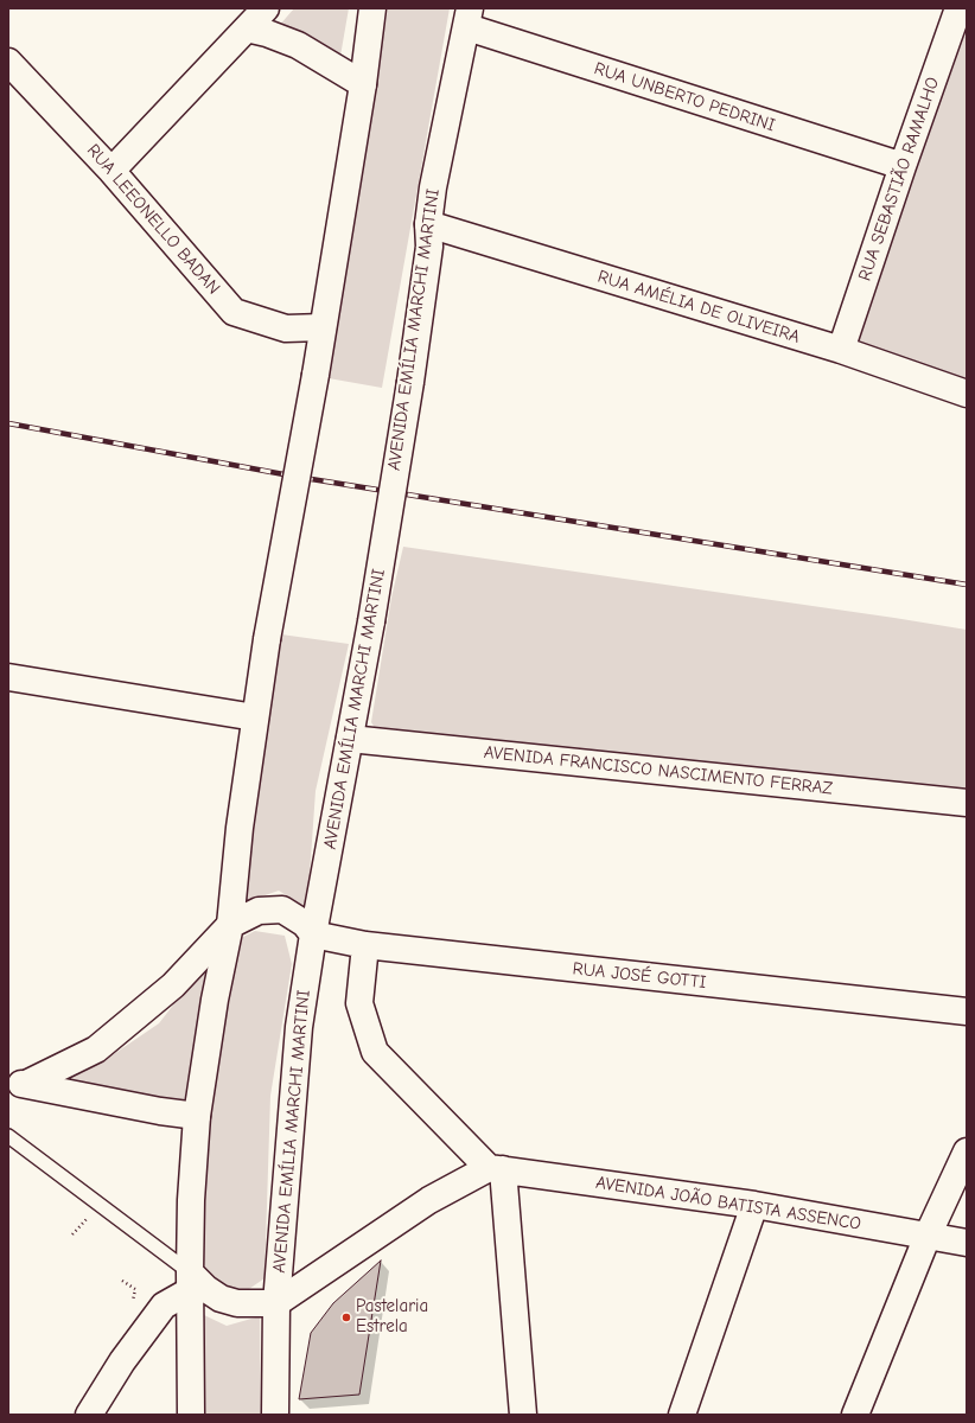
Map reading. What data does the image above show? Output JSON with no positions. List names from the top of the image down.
{
  "streets": {
    "street": [
      "RUA UNBERTO PEDRINI",
      "RUA SEBASTIÃO RAMALHO",
      "RUA LEEONELLO BADAN",
      "RUA AMÉLIA DE OLIVEIRA",
      "AVENIDA EMÍLIA MARCHI MARTINI",
      "AVENIDA FRANCISCO NASCIMENTO FERRAZ",
      "RUA JOSÉ GOTTI",
      "AVENIDA JOÃO BATISTA ASSENCO"
    ]
  },
  "crossings": [
    ["RUA UNBERTO PEDRINI", "RUA SEBASTIÃO RAMALHO"],
    ["RUA UNBERTO PEDRINI", "AVENIDA EMÍLIA MARCHI MARTINI"],
    ["RUA SEBASTIÃO RAMALHO", "RUA AMÉLIA DE OLIVEIRA"],
    ["RUA AMÉLIA DE OLIVEIRA", "AVENIDA EMÍLIA MARCHI MARTINI"],
    ["AVENIDA EMÍLIA MARCHI MARTINI", "AVENIDA FRANCISCO NASCIMENTO FERRAZ"],
    ["AVENIDA EMÍLIA MARCHI MARTINI", "RUA JOSÉ GOTTI"]
  ],
  "places": ["Pastelaria Estrela"]
}
